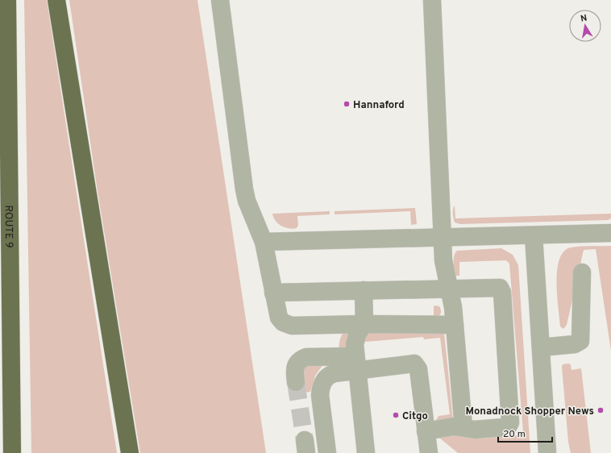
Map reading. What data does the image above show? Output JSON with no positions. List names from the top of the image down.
{
  "streets": {
    "highway": ["ROUTE 9"]
  },
  "places": ["Hannaford", "Monadnock Shopper News", "Citgo"],
  "scale_bar": "20 m",
  "north": "top"
}
